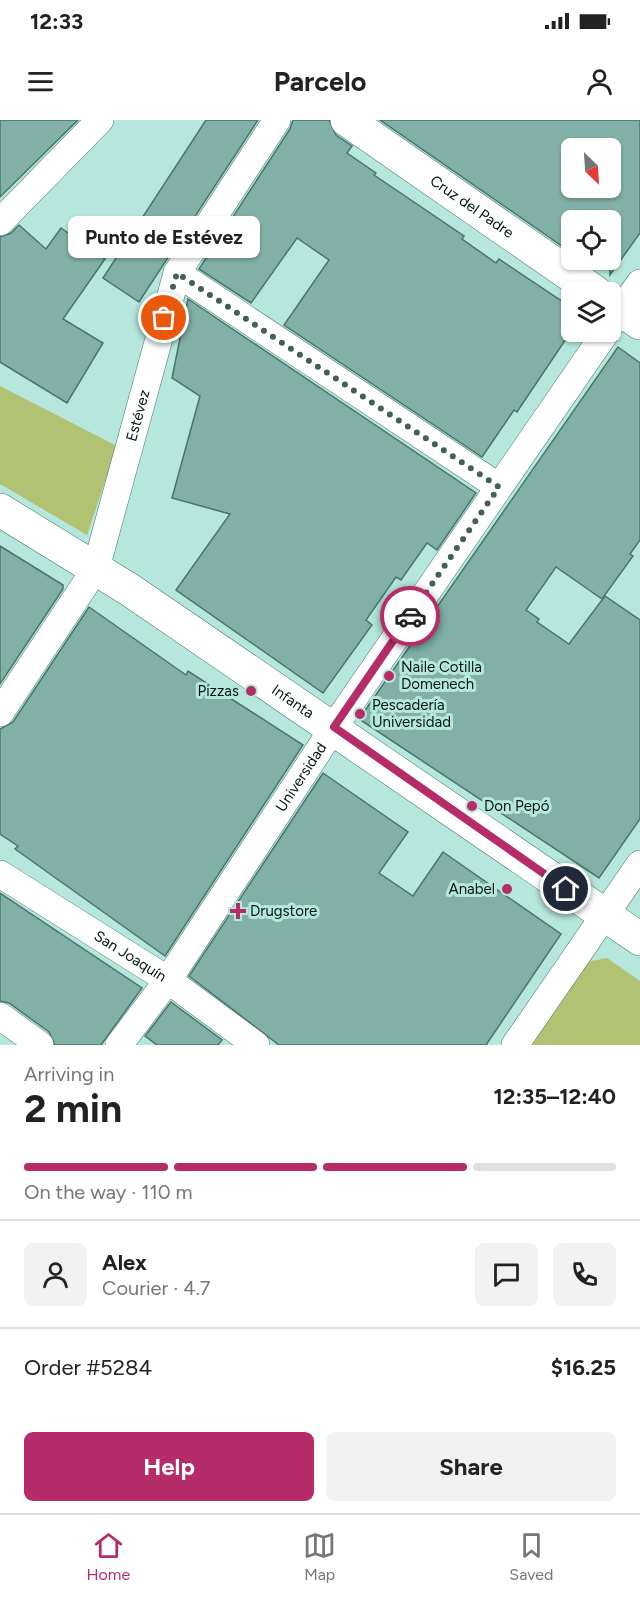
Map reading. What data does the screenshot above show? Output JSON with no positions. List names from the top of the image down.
{
  "streets": {
    "main road": ["Cruz del Padre", "Infanta"],
    "street": ["Estévez", "Universidad", "San Joaquín"]
  },
  "crossings": [
    ["Estévez", "Infanta"],
    ["Infanta", "Universidad"],
    ["Universidad", "San Joaquín"]
  ],
  "places": {
    "other": [
      "Punto de Estévez",
      "Naile Cotilla Domenech",
      "Pizzas",
      "Pescadería Universidad",
      "Don Pepó",
      "Anabel"
    ],
    "health": ["Drugstore"]
  },
  "north": "bottom right",
  "page": {
    "status": "12:33",
    "header": "Parcelo",
    "bubble": "Punto de Estévez",
    "heading": ["2 min", "Arriving in", "12:35–12:40"],
    "panel": [
      "Alex",
      "Courier · 4.7",
      "Order #5284",
      "$16.25"
    ],
    "bar": "On the way · 110 m",
    "buttons": ["Help", "Share"],
    "tabs": ["Home", "Map", "Saved"]
  }
}
